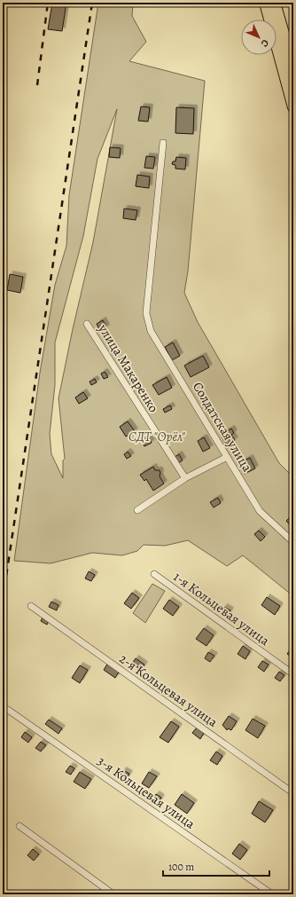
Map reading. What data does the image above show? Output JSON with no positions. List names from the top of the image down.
{
  "streets": {
    "street": [
      "улица Макаренко",
      "Солдатская улица",
      "1-я Кольцевая улица",
      "2-я Кольцевая улица",
      "3-я Кольцевая улица"
    ]
  },
  "parks": ["СДТ \"Орёл\""],
  "scale_bar": "100 m",
  "north": "bottom right"
}
